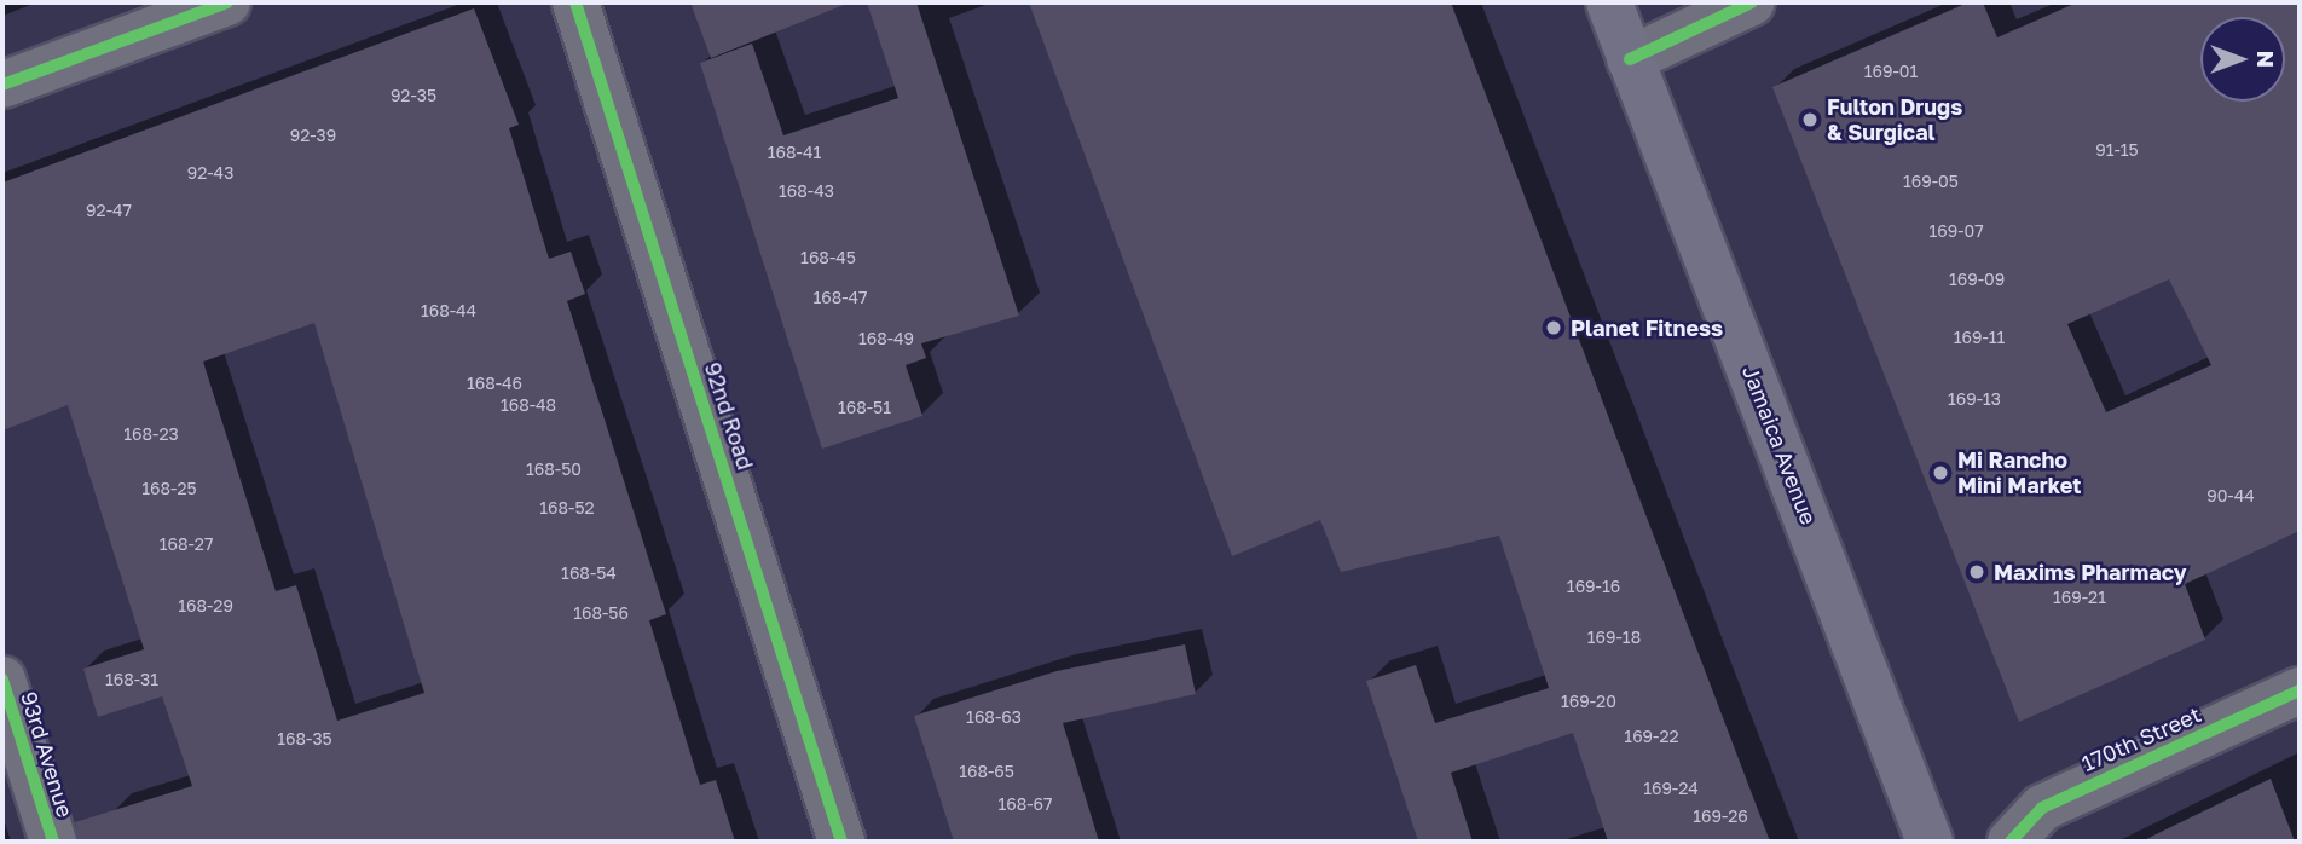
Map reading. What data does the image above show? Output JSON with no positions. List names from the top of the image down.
{
  "streets": {
    "main road": ["Jamaica Avenue"],
    "street": ["92nd Road", "170th Street", "93rd Avenue"]
  },
  "places": [
    "Fulton Drugs & Surgical",
    "Planet Fitness",
    "Mi Rancho Mini Market",
    "Maxims Pharmacy"
  ],
  "house_numbers": [
    "169-01",
    "92-35",
    "92-39",
    "91-15",
    "168-41",
    "92-43",
    "169-05",
    "168-43",
    "92-47",
    "169-07",
    "168-45",
    "169-09",
    "168-47",
    "168-44",
    "169-11",
    "168-49",
    "168-46",
    "169-13",
    "168-48",
    "168-51",
    "168-23",
    "168-50",
    "168-25",
    "90-44",
    "168-52",
    "168-27",
    "168-54",
    "169-16",
    "169-21",
    "168-29",
    "168-56",
    "169-18",
    "168-31",
    "169-20",
    "168-63",
    "169-22",
    "168-35",
    "168-65",
    "169-24",
    "168-67",
    "169-26"
  ],
  "north": "right"
}
